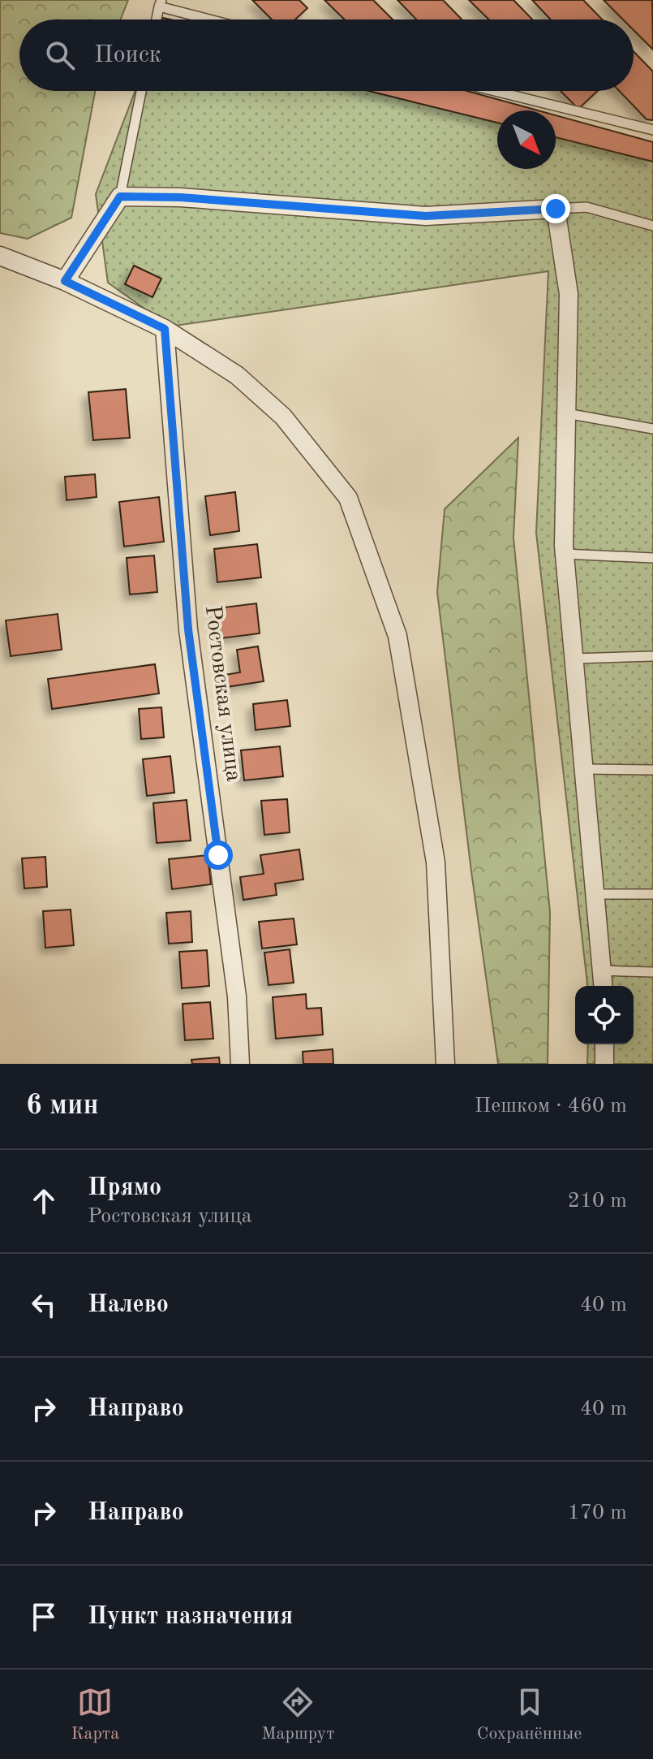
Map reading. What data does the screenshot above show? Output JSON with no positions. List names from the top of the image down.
{
  "streets": {
    "street": ["Ростовская улица"]
  },
  "north": "bottom right",
  "page": {
    "search": "Поиск",
    "heading": ["6 мин", "Пешком · 460 m"],
    "list": [
      ["Прямо", "Ростовская улица", "210 m"],
      ["Налево", "40 m"],
      ["Направо", "40 m"],
      ["Направо", "170 m"],
      "Пункт назначения"
    ],
    "nav": ["Карта", "Маршрут", "Сохранённые"]
  }
}
